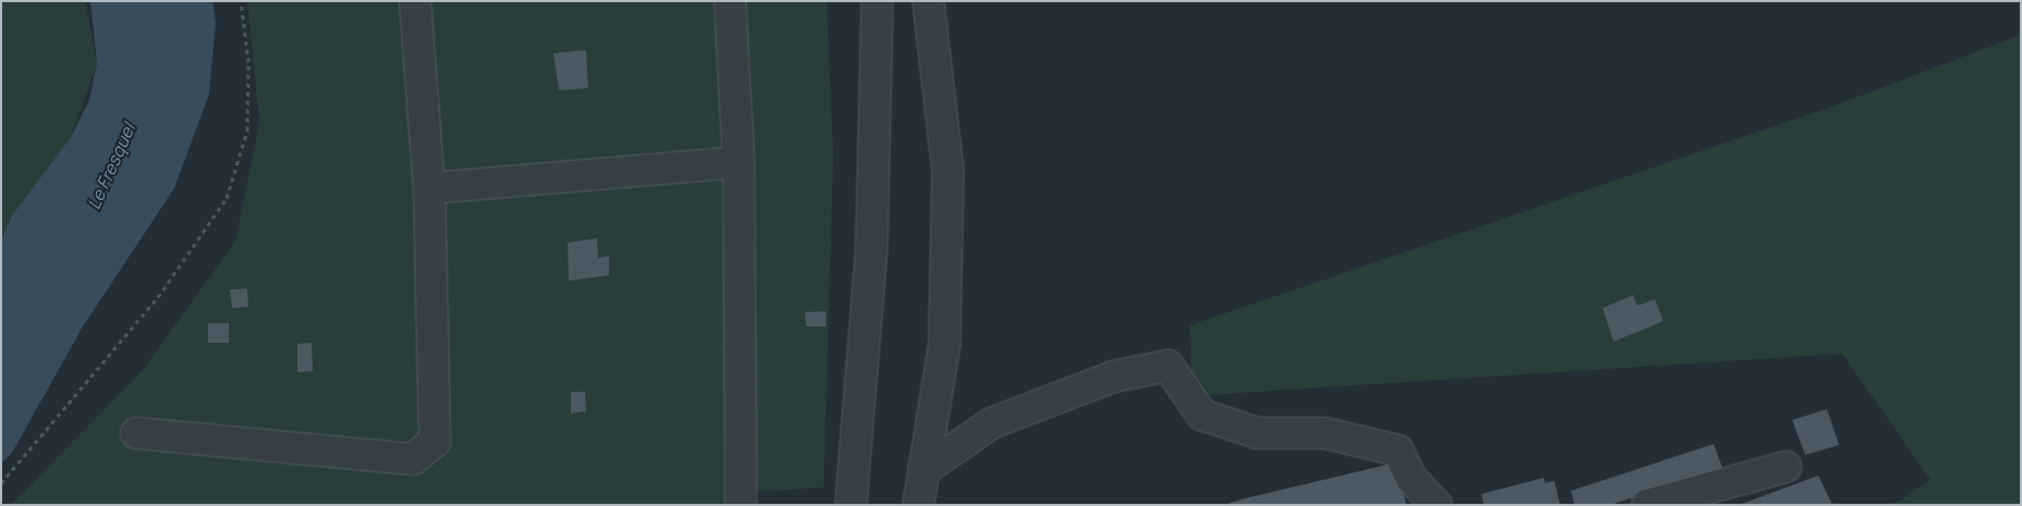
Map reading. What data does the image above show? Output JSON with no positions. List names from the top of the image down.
{
  "water": ["Le Fresquel"]
}
